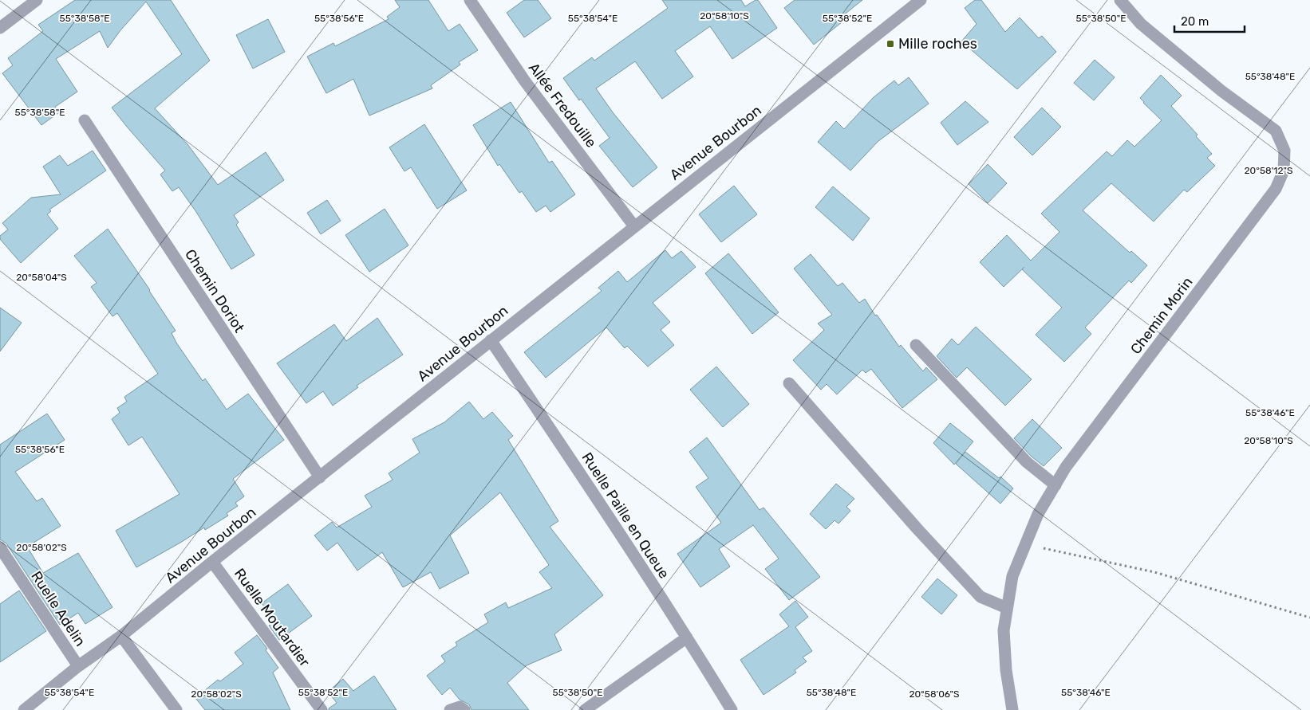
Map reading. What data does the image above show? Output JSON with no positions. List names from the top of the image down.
{
  "streets": {
    "street": [
      "Allée Fredouille",
      "Avenue Bourbon",
      "Chemin Doriot",
      "Chemin Morin",
      "Ruelle Paille en Queue",
      "Ruelle Adelin",
      "Ruelle Moutardier"
    ]
  },
  "crossings": [
    ["Allée Fredouille", "Avenue Bourbon"],
    ["Avenue Bourbon", "Chemin Doriot"],
    ["Avenue Bourbon", "Ruelle Paille en Queue"],
    ["Avenue Bourbon", "Ruelle Adelin"],
    ["Avenue Bourbon", "Ruelle Moutardier"]
  ],
  "places": {
    "transit": ["Mille roches"]
  },
  "scale_bar": "20 m",
  "coordinates": [
    "20°58'10\"S",
    "55°38'58\"E",
    "55°38'56\"E",
    "55°38'54\"E",
    "55°38'52\"E",
    "55°38'50\"E",
    "55°38'48\"E",
    "20°58'12\"S",
    "20°58'04\"S",
    "55°38'46\"E",
    "20°58'02\"S",
    "20°58'06\"S"
  ]
}
